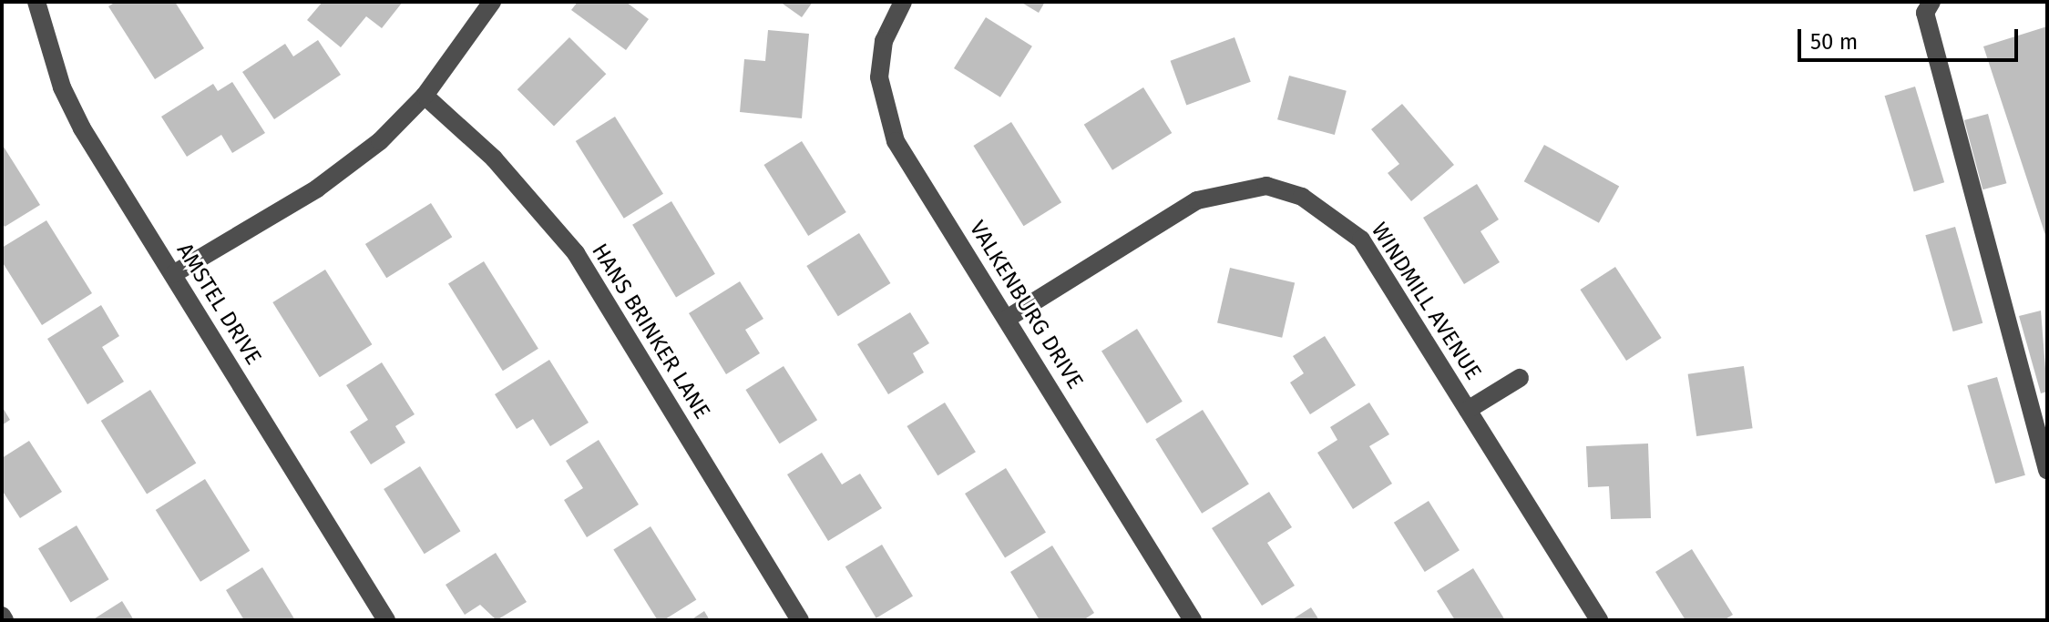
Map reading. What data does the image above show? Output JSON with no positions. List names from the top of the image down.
{
  "streets": {
    "street": [
      "WINDMILL AVENUE",
      "AMSTEL DRIVE",
      "VALKENBURG DRIVE",
      "HANS BRINKER LANE"
    ]
  },
  "crossings": [
    ["WINDMILL AVENUE", "VALKENBURG DRIVE"]
  ],
  "scale_bar": "50 m"
}
